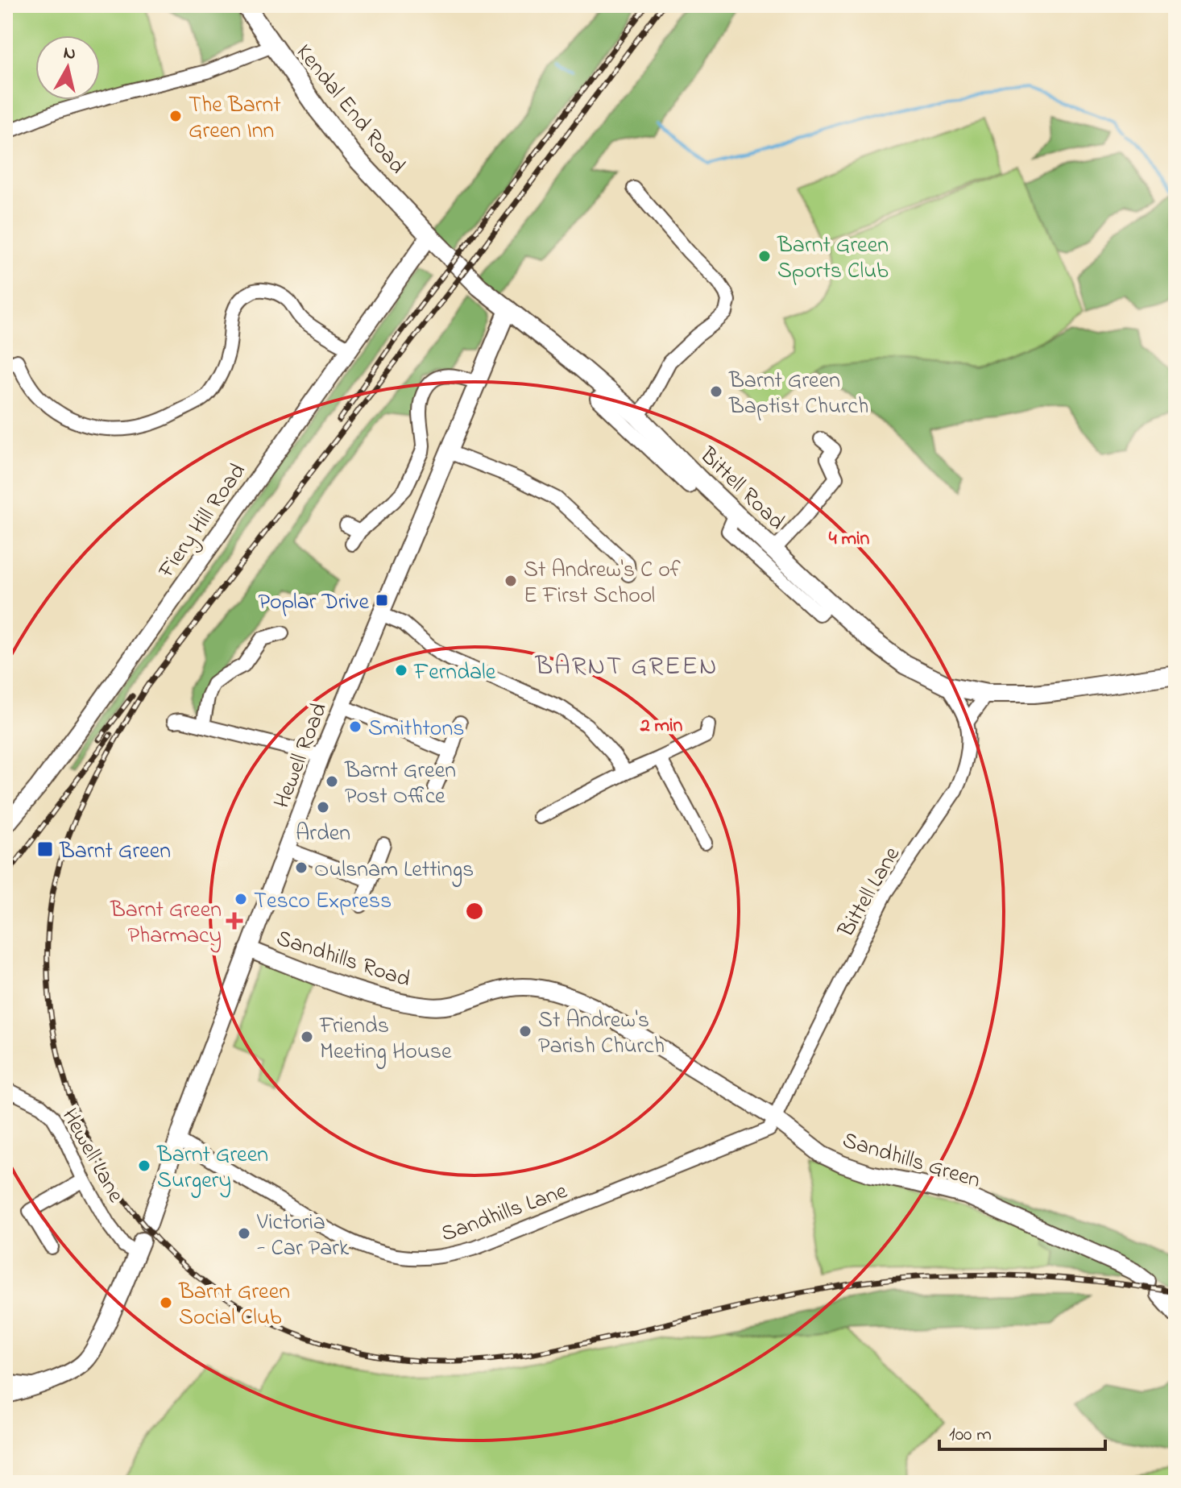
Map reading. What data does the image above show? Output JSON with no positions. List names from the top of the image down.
{
  "streets": {
    "main road": ["Kendal End Road", "Bittell Road"],
    "street": [
      "Fiery Hill Road",
      "Hewell Road",
      "Bittell Lane",
      "Sandhills Road",
      "Hewell Lane",
      "Sandhills Green",
      "Sandhills Lane"
    ]
  },
  "crossings": [
    ["Kendal End Road", "Bittell Road"],
    ["Kendal End Road", "Fiery Hill Road"],
    ["Bittell Road", "Fiery Hill Road"],
    ["Bittell Road", "Hewell Road"],
    ["Bittell Road", "Bittell Lane"],
    ["Hewell Road", "Sandhills Road"],
    ["Hewell Road", "Sandhills Lane"],
    ["Bittell Lane", "Sandhills Road"],
    ["Bittell Lane", "Sandhills Green"],
    ["Bittell Lane", "Sandhills Lane"],
    ["Sandhills Road", "Sandhills Green"],
    ["Sandhills Road", "Sandhills Lane"],
    ["Sandhills Green", "Sandhills Lane"]
  ],
  "districts": ["BARNT GREEN"],
  "places": {
    "other": [
      "The Barnt Green Inn",
      "Barnt Green Sports Club",
      "Barnt Green Baptist Church",
      "St Andrew's C of E First School",
      "Ferndale",
      "Smithtons",
      "Barnt Green Post Office",
      "Arden",
      "Oulsnam Lettings",
      "Tesco Express",
      "St Andrew's Parish Church",
      "Friends Meeting House",
      "Barnt Green Surgery",
      "Victoria - Car Park",
      "Barnt Green Social Club"
    ],
    "transit": ["Poplar Drive", "Barnt Green"],
    "health": ["Barnt Green Pharmacy"]
  },
  "scale_bar": "100 m",
  "north": "top",
  "rings": ["4 min", "2 min"]
}
